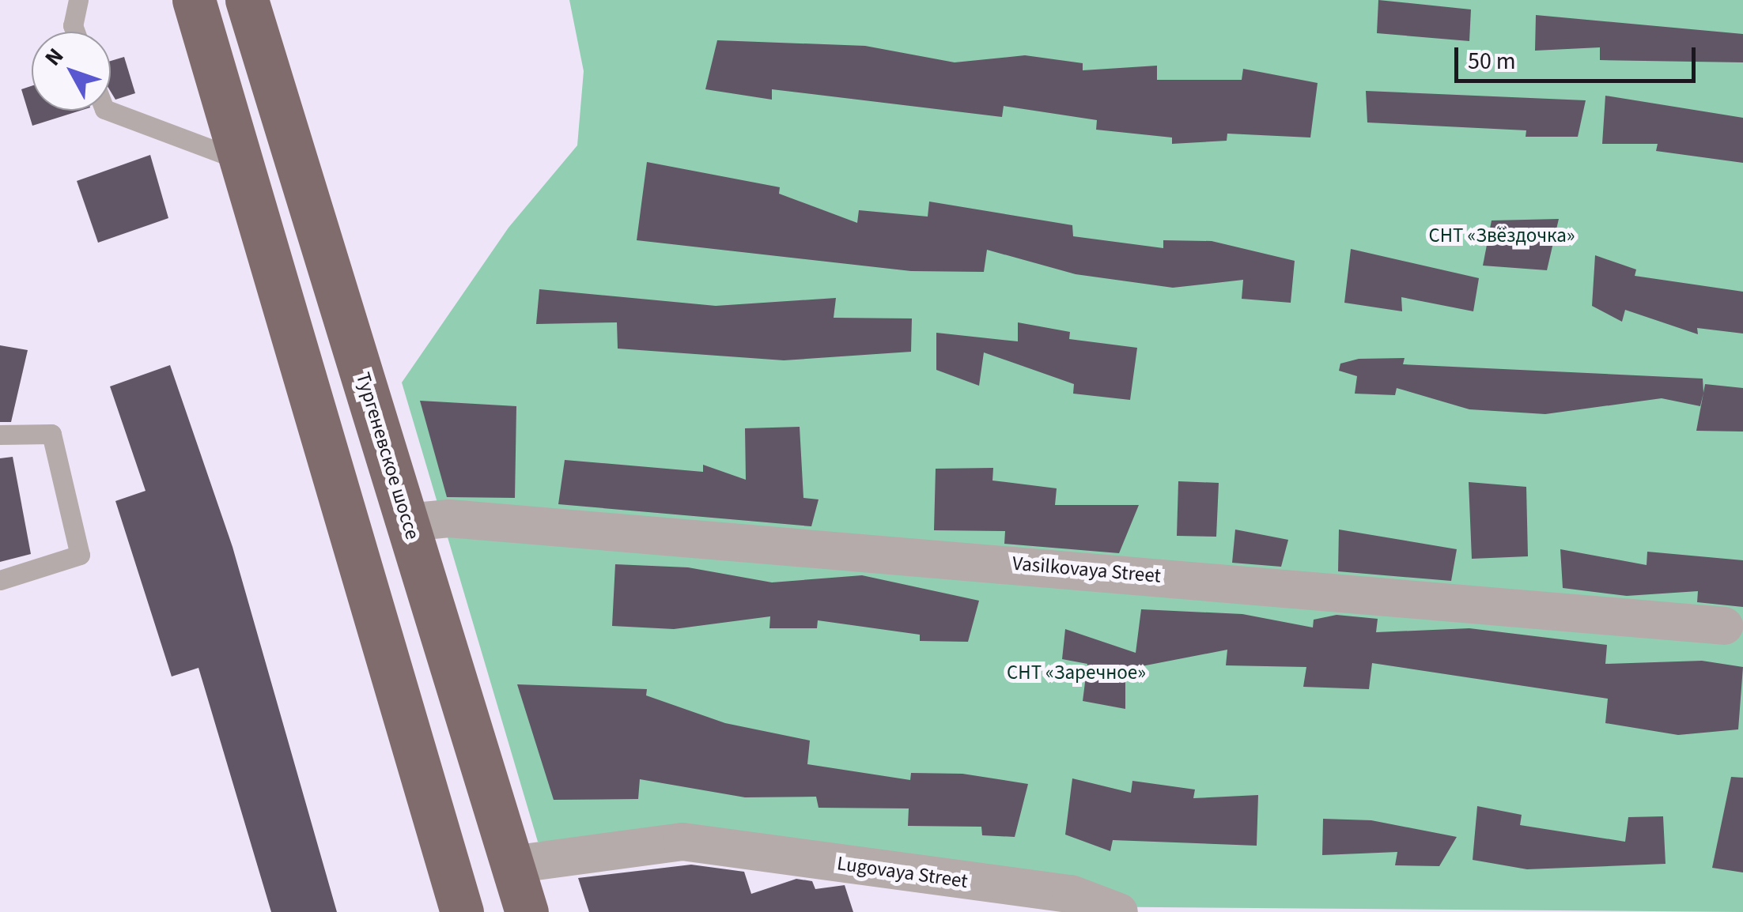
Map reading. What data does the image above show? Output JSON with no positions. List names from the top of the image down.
{
  "streets": {
    "highway": ["Тургеневское шоссе"],
    "street": ["Vasilkovaya Street", "Lugovaya Street"]
  },
  "crossings": [
    ["Тургеневское шоссе", "Vasilkovaya Street"],
    ["Тургеневское шоссе", "Lugovaya Street"]
  ],
  "parks": ["СНТ «Звёздочка»", "СНТ «Заречное»"],
  "scale_bar": "50 m",
  "north": "top left"
}
